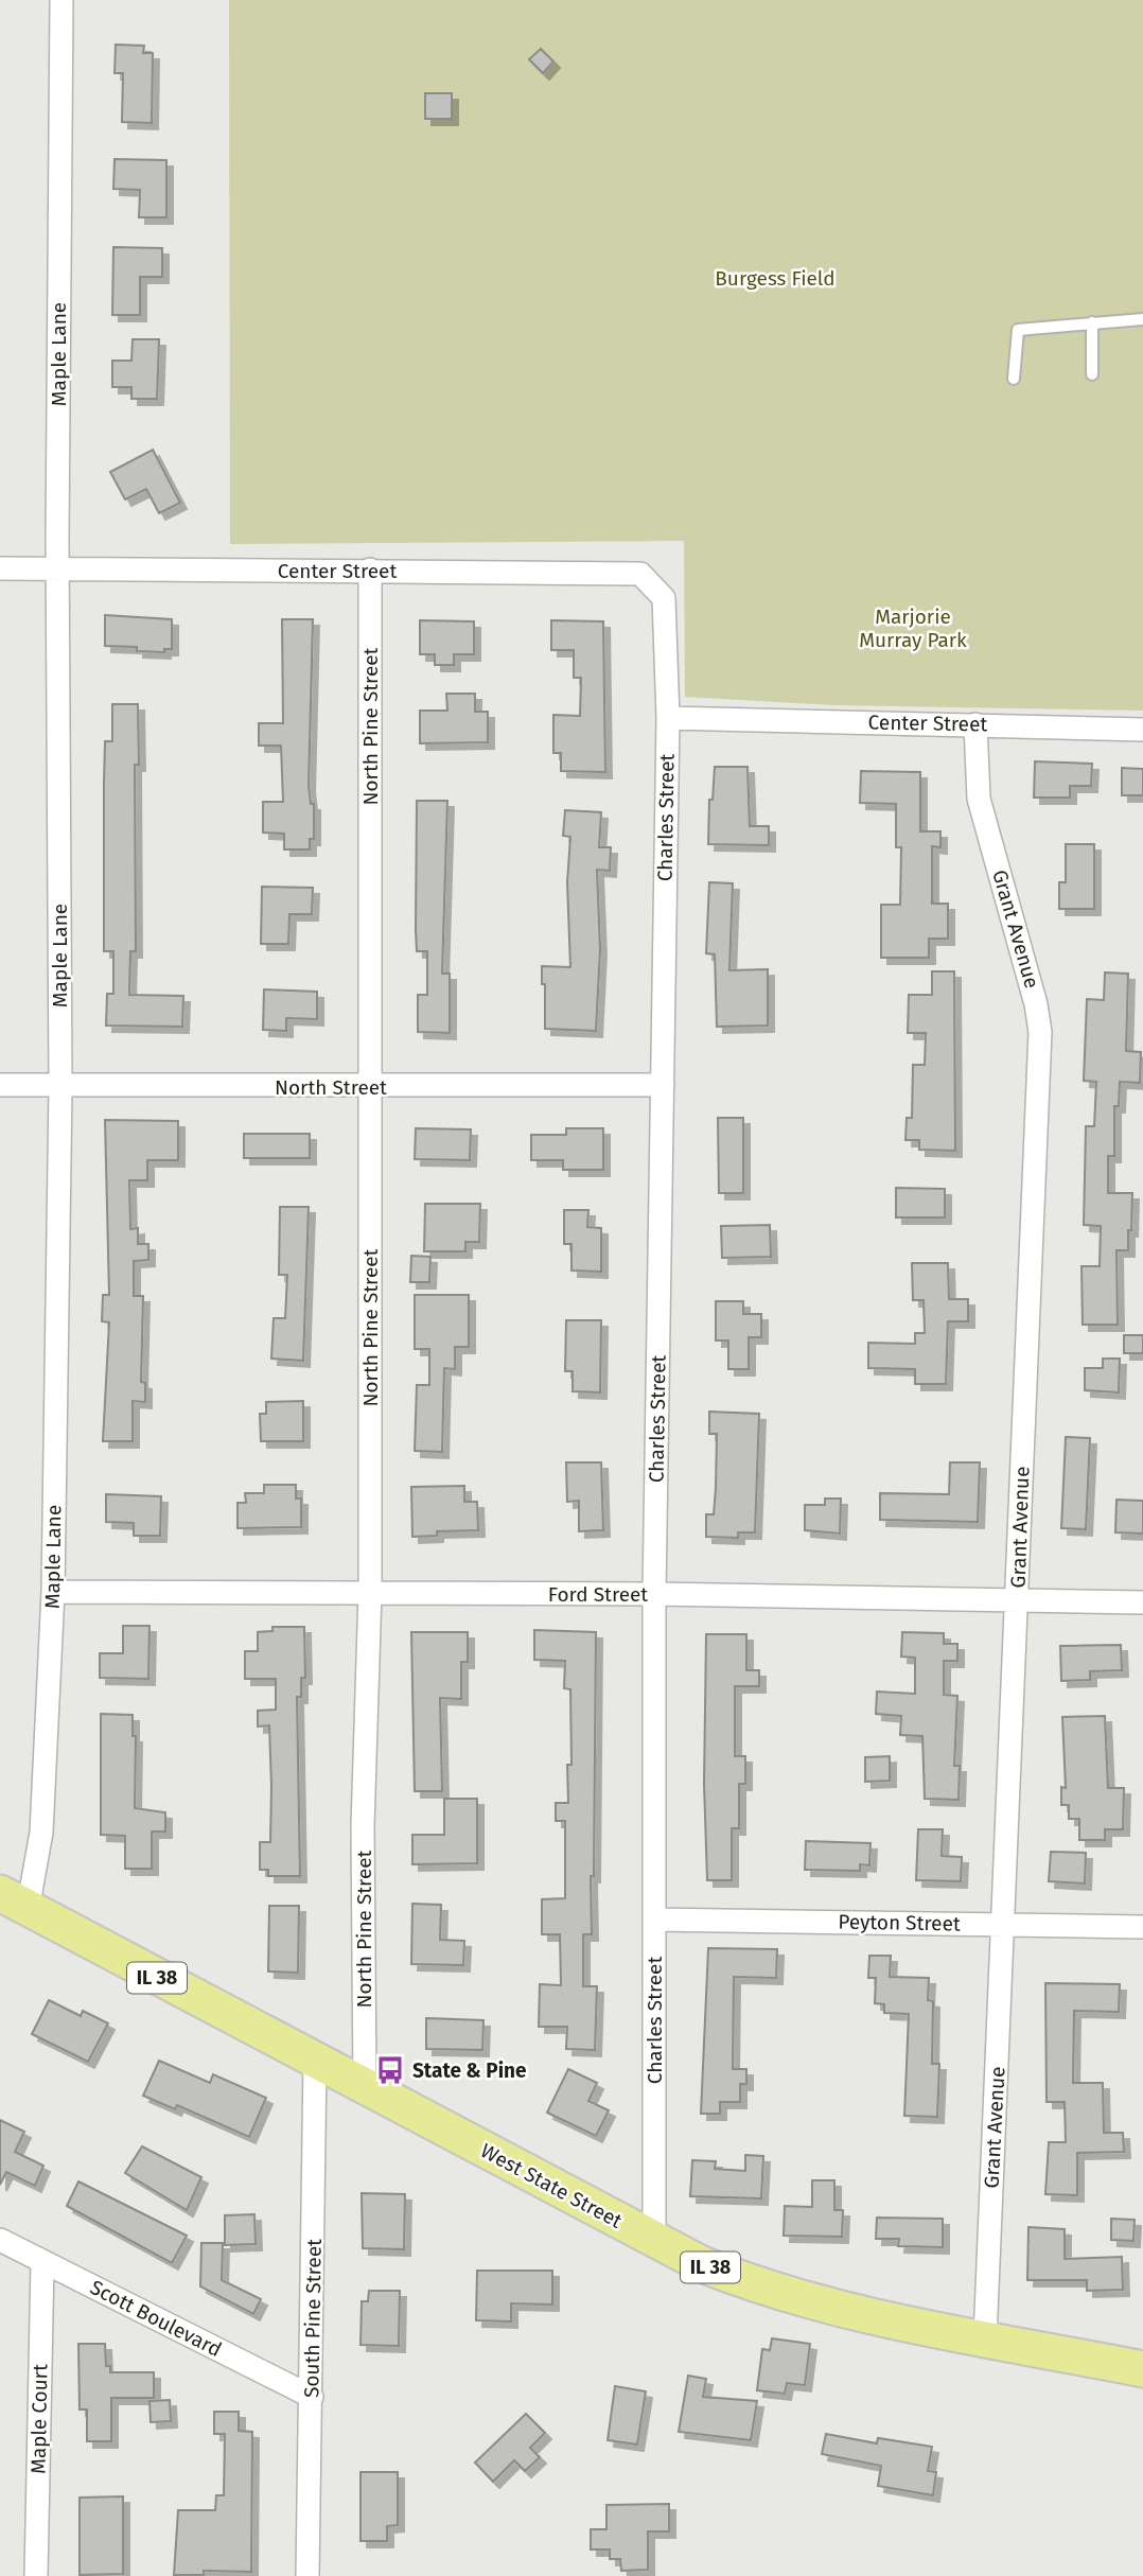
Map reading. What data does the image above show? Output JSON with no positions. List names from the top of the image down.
{
  "streets": {
    "main road": ["IL 38", "West State Street"],
    "street": [
      "Maple Lane",
      "Center Street",
      "North Pine Street",
      "Charles Street",
      "Grant Avenue",
      "North Street",
      "Ford Street",
      "Peyton Street",
      "Scott Boulevard",
      "South Pine Street",
      "Maple Court"
    ]
  },
  "crossings": [
    ["Maple Lane", "Center Street"],
    ["Maple Lane", "North Street"],
    ["Maple Lane", "Ford Street"],
    ["Maple Lane", "West State Street"],
    ["Center Street", "North Pine Street"],
    ["Center Street", "Charles Street"],
    ["Center Street", "Grant Avenue"],
    ["North Pine Street", "North Street"],
    ["North Pine Street", "Ford Street"],
    ["North Pine Street", "West State Street"],
    ["Charles Street", "North Street"],
    ["Charles Street", "Ford Street"],
    ["Charles Street", "Peyton Street"],
    ["Charles Street", "West State Street"],
    ["Grant Avenue", "Ford Street"],
    ["Grant Avenue", "Peyton Street"],
    ["Grant Avenue", "West State Street"],
    ["West State Street", "South Pine Street"],
    ["Scott Boulevard", "South Pine Street"],
    ["Scott Boulevard", "Maple Court"]
  ],
  "parks": ["Burgess Field", "Marjorie Murray Park"],
  "places": {
    "bus stop": ["State & Pine"]
  }
}
